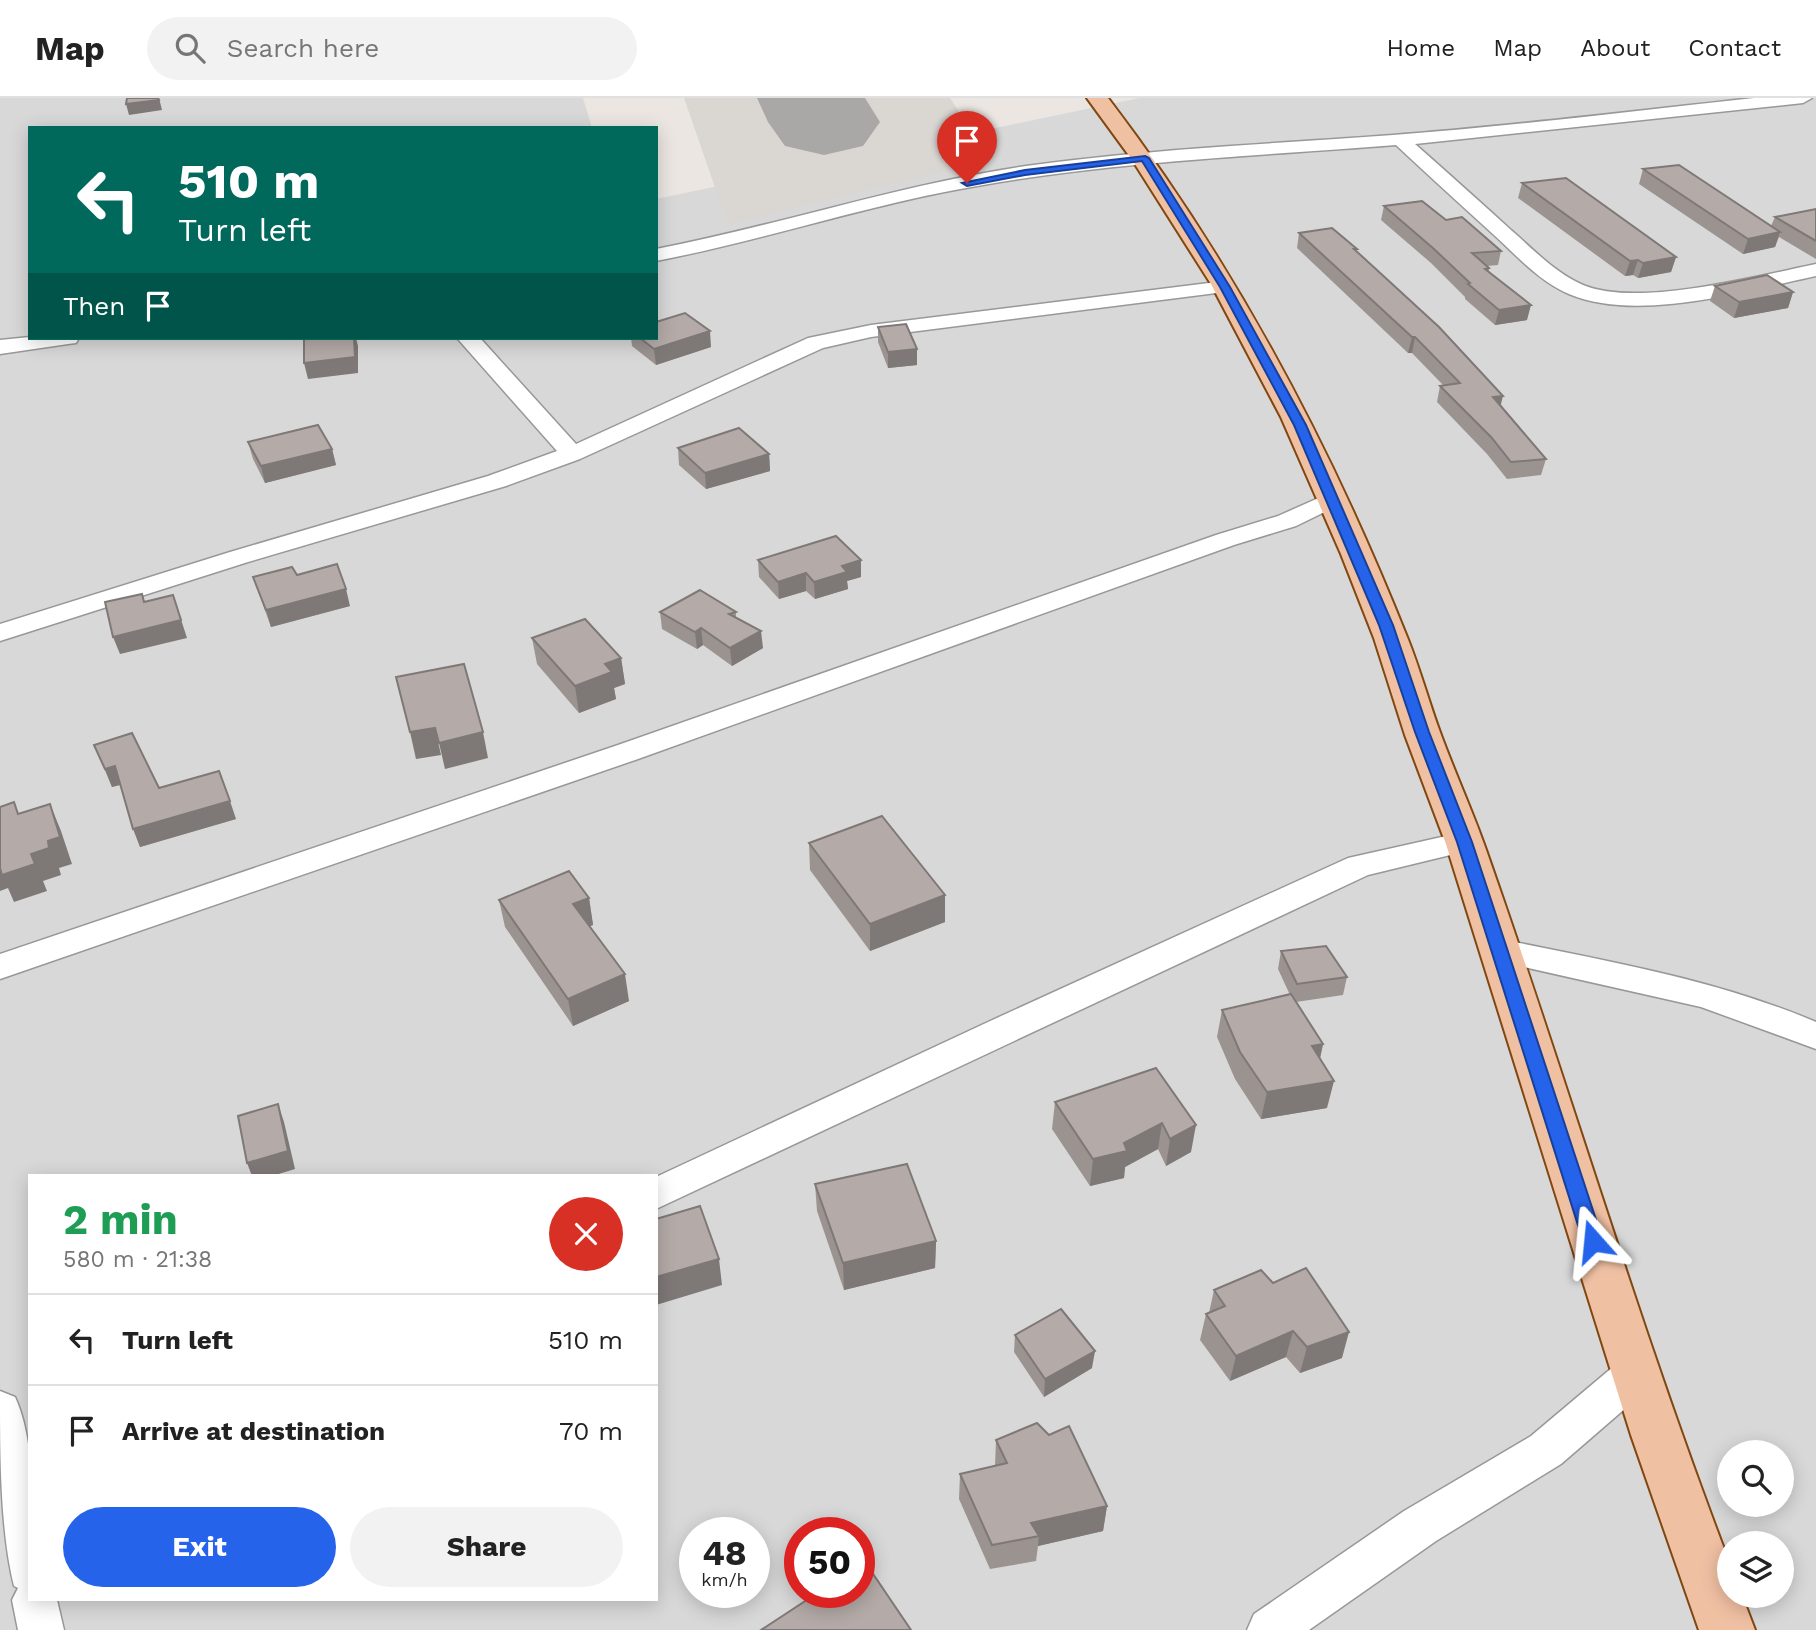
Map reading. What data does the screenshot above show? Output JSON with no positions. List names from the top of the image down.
{
  "page": {
    "header": "Map",
    "search": "Search here",
    "nav": [
      "Home",
      "Map",
      "About",
      "Contact"
    ],
    "turn": ["510 m", "Turn left"],
    "then": "Then",
    "heading": ["2 min", "580 m · 21:38"],
    "list": [
      {
        "name": "Turn left",
        "value": "510 m"
      },
      {
        "name": "Arrive at destination",
        "value": "70 m"
      }
    ],
    "buttons": ["Exit", "Share"],
    "speed": "48 km/h",
    "limit": "50"
  }
}
